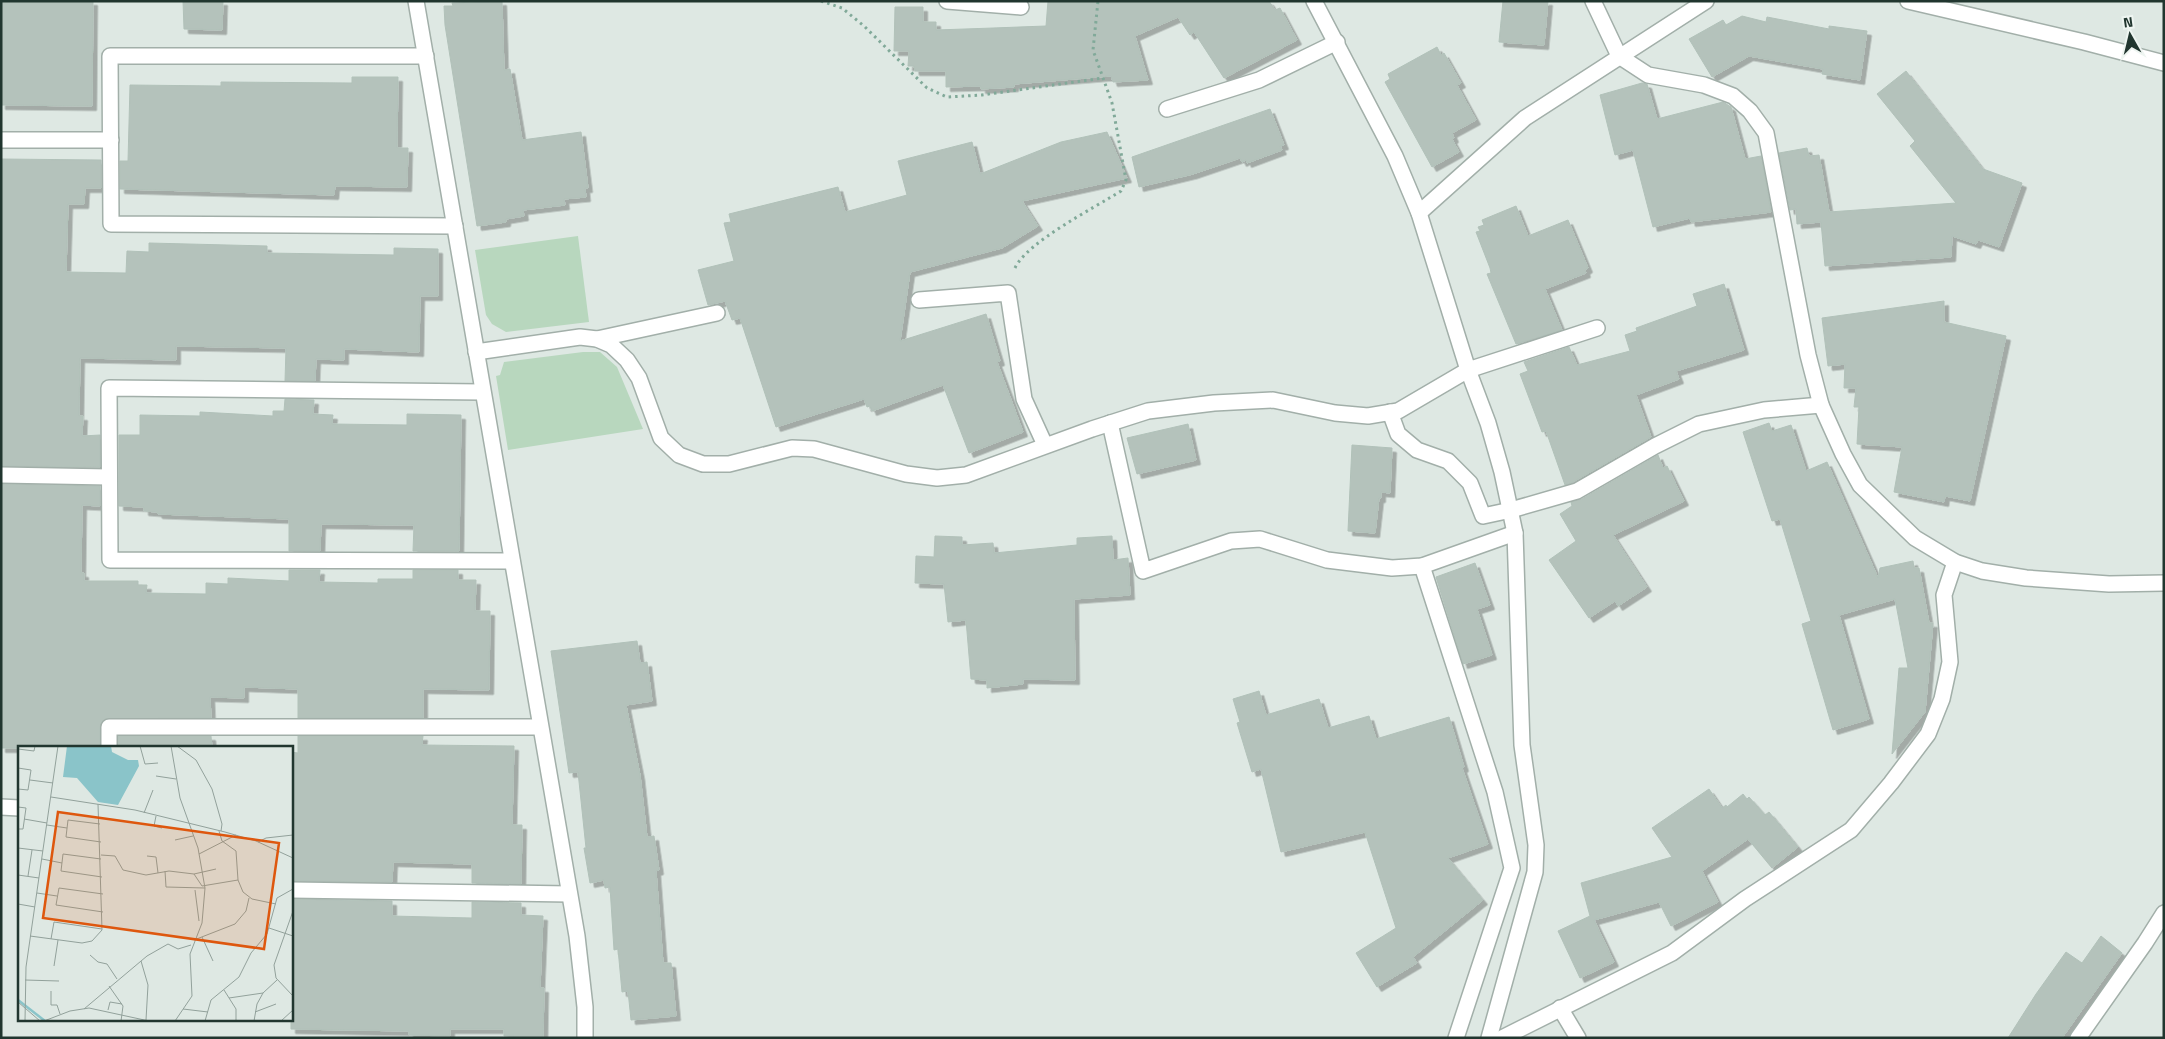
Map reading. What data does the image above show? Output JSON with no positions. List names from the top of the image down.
{
  "north": "top"
}
